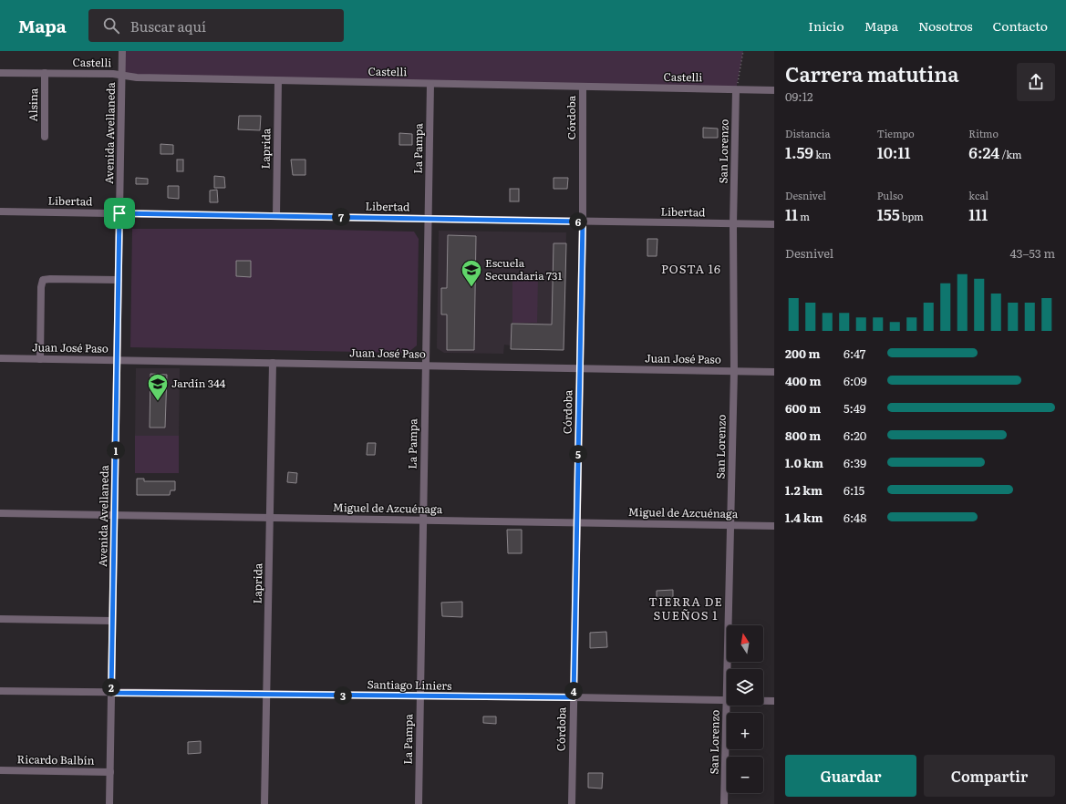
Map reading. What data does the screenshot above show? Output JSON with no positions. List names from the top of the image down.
{
  "streets": {
    "street": [
      "Castelli",
      "Alsina",
      "Córdoba",
      "Avenida Avellaneda",
      "Laprida",
      "La Pampa",
      "San Lorenzo",
      "Libertad",
      "Juan José Paso",
      "Miguel de Azcuénaga",
      "Santiago Liniers",
      "Ricardo Balbín"
    ]
  },
  "crossings": [
    ["Castelli", "Alsina"],
    ["Castelli", "Córdoba"],
    ["Castelli", "Avenida Avellaneda"],
    ["Castelli", "Laprida"],
    ["Castelli", "La Pampa"],
    ["Castelli", "San Lorenzo"],
    ["Córdoba", "Libertad"],
    ["Córdoba", "Juan José Paso"],
    ["Córdoba", "Miguel de Azcuénaga"],
    ["Córdoba", "Santiago Liniers"],
    ["Avenida Avellaneda", "Libertad"],
    ["Avenida Avellaneda", "Juan José Paso"],
    ["Avenida Avellaneda", "Miguel de Azcuénaga"],
    ["Avenida Avellaneda", "Santiago Liniers"],
    ["Avenida Avellaneda", "Ricardo Balbín"],
    ["Laprida", "Libertad"],
    ["Laprida", "Juan José Paso"],
    ["Laprida", "Miguel de Azcuénaga"],
    ["Laprida", "Santiago Liniers"],
    ["La Pampa", "Libertad"],
    ["La Pampa", "Juan José Paso"],
    ["La Pampa", "Miguel de Azcuénaga"],
    ["La Pampa", "Santiago Liniers"],
    ["San Lorenzo", "Libertad"],
    ["San Lorenzo", "Juan José Paso"],
    ["San Lorenzo", "Miguel de Azcuénaga"],
    ["San Lorenzo", "Santiago Liniers"]
  ],
  "districts": ["POSTA 16", "TIERRA DE SUEÑOS 1"],
  "places": {
    "school or university": ["Escuela Secundaria 731", "Jardín 344"]
  },
  "north": "top",
  "page": {
    "header": "Mapa",
    "search": "Buscar aquí",
    "nav": [
      "Inicio",
      "Mapa",
      "Nosotros",
      "Contacto"
    ],
    "heading": ["Carrera matutina", "09:12"],
    "stats": [
      ["Distancia", "1.59 km"],
      ["Tiempo", "10:11"],
      ["Ritmo", "6:24 /km"],
      ["Desnivel", "11 m"],
      ["Pulso", "155 bpm"],
      ["kcal", "111"]
    ],
    "pins": [
      "7",
      "6",
      "1",
      "5",
      "2",
      "4",
      "3"
    ],
    "chart": ["Desnivel", "43–53 m"],
    "list": [
      {
        "name": "200 m",
        "note": "6:47"
      },
      {
        "name": "400 m",
        "note": "6:09"
      },
      {
        "name": "600 m",
        "note": "5:49"
      },
      {
        "name": "800 m",
        "note": "6:20"
      },
      {
        "name": "1.0 km",
        "note": "6:39"
      },
      {
        "name": "1.2 km",
        "note": "6:15"
      },
      {
        "name": "1.4 km",
        "note": "6:48"
      }
    ],
    "map_buttons": ["+", "−"],
    "buttons": ["Guardar", "Compartir"]
  }
}
